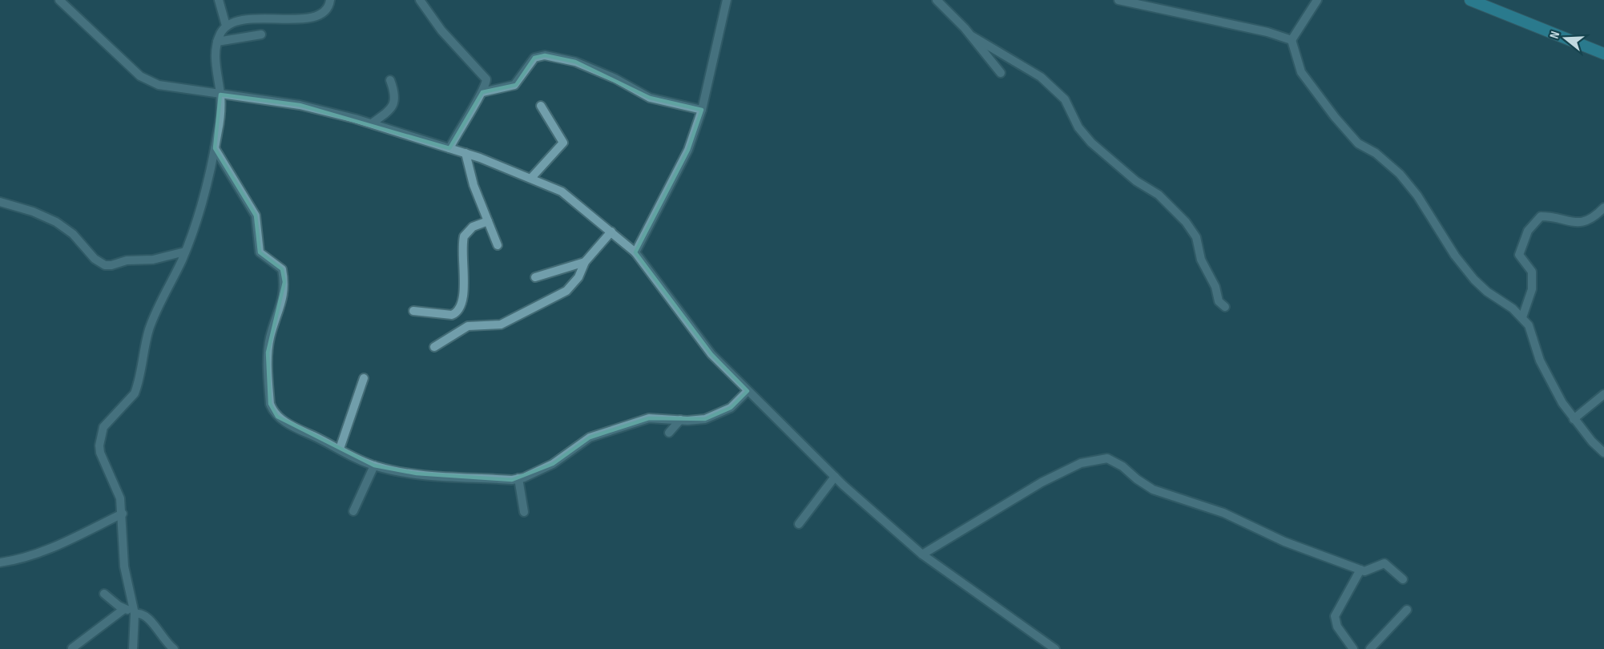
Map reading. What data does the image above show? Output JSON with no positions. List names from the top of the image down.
{
  "north": "left"
}
